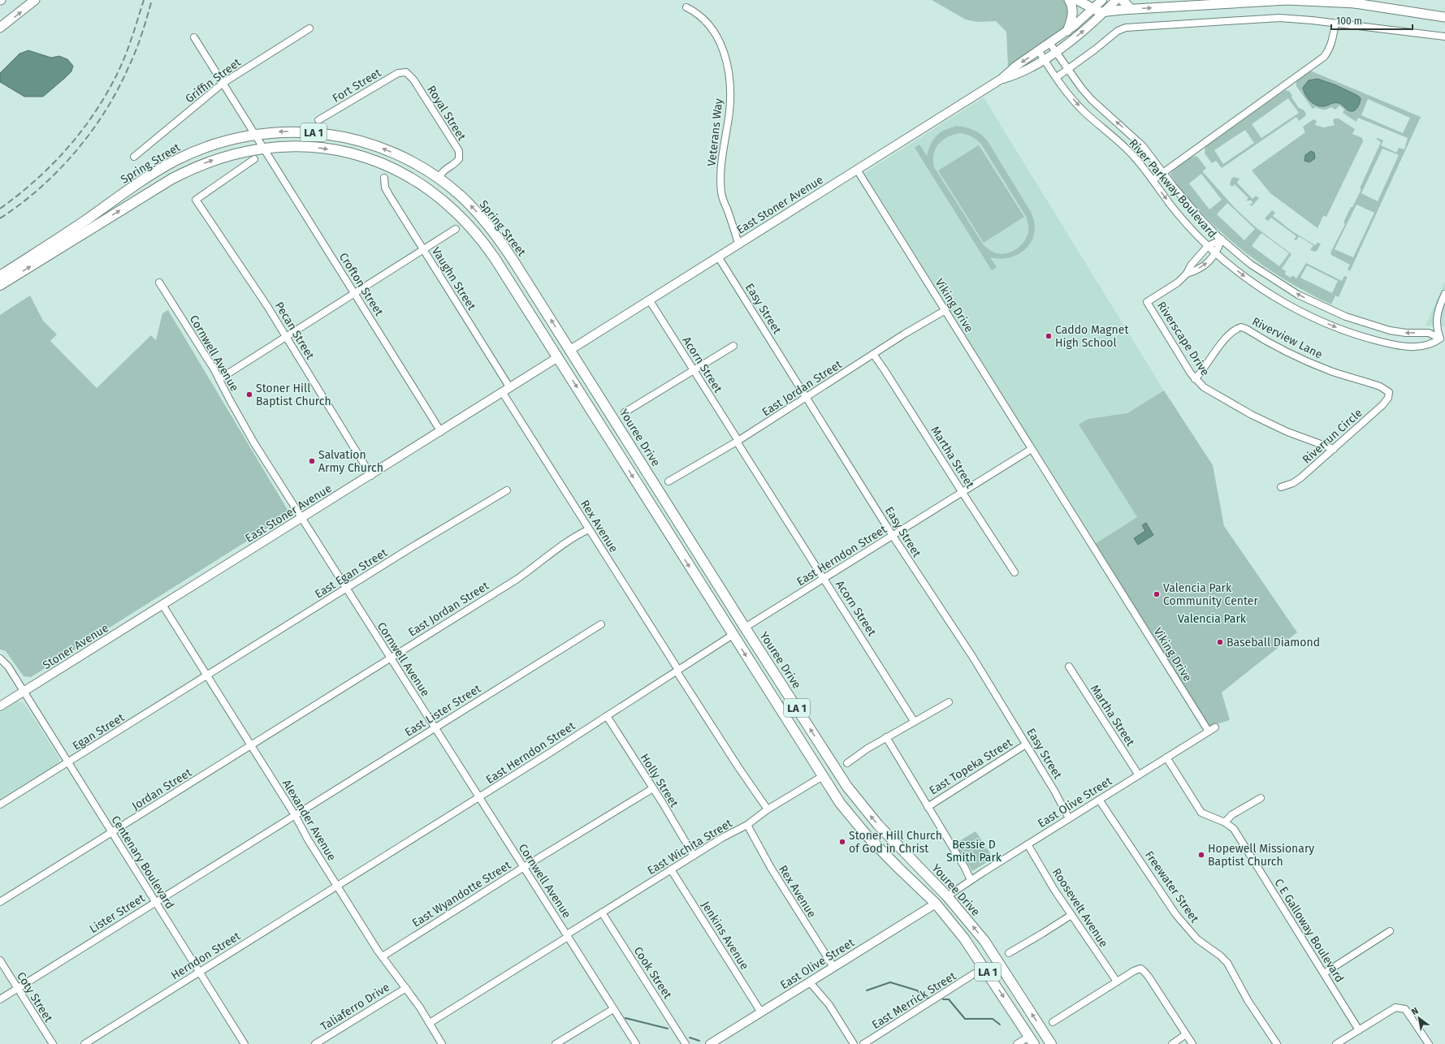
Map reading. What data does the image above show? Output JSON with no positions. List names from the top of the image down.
{
  "streets": {
    "main road": ["LA 1", "Spring Street", "Youree Drive"],
    "street": [
      "Griffin Street",
      "Fort Street",
      "Royal Street",
      "Veterans Way",
      "River Parkway Boulevard",
      "East Stoner Avenue",
      "Vaughn Street",
      "Crofton Street",
      "Viking Drive",
      "Easy Street",
      "Pecan Street",
      "Riverview Lane",
      "Riverscape Drive",
      "Cornwell Avenue",
      "Acorn Street",
      "East Jordan Street",
      "Riverrun Circle",
      "Martha Street",
      "Rex Avenue",
      "East Herndon Street",
      "East Egan Street",
      "Stoner Avenue",
      "East Lister Street",
      "Egan Street",
      "East Topeka Street",
      "Holly Street",
      "Jordan Street",
      "East Olive Street",
      "Alexander Avenue",
      "East Wichita Street",
      "Centenary Boulevard",
      "Freewater Street",
      "East Wyandotte Street",
      "Roosevelt Avenue",
      "Lister Street",
      "C E Galloway Boulevard",
      "Jenkins Avenue",
      "Herndon Street",
      "Cook Street",
      "Coty Street",
      "East Merrick Street",
      "Taliaferro Drive"
    ]
  },
  "crossings": [
    ["Fort Street", "Royal Street"],
    ["Royal Street", "Spring Street"],
    ["LA 1", "East Stoner Avenue"],
    ["LA 1", "Crofton Street"],
    ["LA 1", "East Herndon Street"],
    ["LA 1", "East Olive Street"],
    ["LA 1", "East Wichita Street"],
    ["Veterans Way", "East Stoner Avenue"],
    ["Spring Street", "East Stoner Avenue"],
    ["Spring Street", "Crofton Street"],
    ["Spring Street", "Youree Drive"],
    ["River Parkway Boulevard", "East Stoner Avenue"],
    ["River Parkway Boulevard", "Riverscape Drive"],
    ["East Stoner Avenue", "Vaughn Street"],
    ["East Stoner Avenue", "Crofton Street"],
    ["East Stoner Avenue", "Viking Drive"],
    ["East Stoner Avenue", "Easy Street"],
    ["East Stoner Avenue", "Pecan Street"],
    ["East Stoner Avenue", "Cornwell Avenue"],
    ["East Stoner Avenue", "Acorn Street"],
    ["East Stoner Avenue", "Youree Drive"],
    ["East Stoner Avenue", "Rex Avenue"],
    ["East Stoner Avenue", "Stoner Avenue"],
    ["East Stoner Avenue", "Alexander Avenue"],
    ["Viking Drive", "East Jordan Street"],
    ["Viking Drive", "East Herndon Street"],
    ["Viking Drive", "East Olive Street"],
    ["Easy Street", "East Jordan Street"],
    ["Easy Street", "East Herndon Street"],
    ["Easy Street", "East Topeka Street"],
    ["Easy Street", "East Olive Street"],
    ["Riverview Lane", "Riverscape Drive"],
    ["Riverview Lane", "Riverrun Circle"],
    ["Riverscape Drive", "Riverrun Circle"],
    ["Cornwell Avenue", "East Jordan Street"],
    ["Cornwell Avenue", "East Herndon Street"],
    ["Cornwell Avenue", "East Egan Street"],
    ["Cornwell Avenue", "East Lister Street"],
    ["Cornwell Avenue", "East Wichita Street"],
    ["Cornwell Avenue", "East Wyandotte Street"],
    ["Acorn Street", "East Jordan Street"],
    ["Acorn Street", "East Herndon Street"],
    ["East Jordan Street", "Martha Street"],
    ["East Jordan Street", "Rex Avenue"],
    ["East Jordan Street", "Jordan Street"],
    ["East Jordan Street", "Alexander Avenue"],
    ["Youree Drive", "East Herndon Street"],
    ["Youree Drive", "East Olive Street"],
    ["Martha Street", "East Herndon Street"],
    ["Martha Street", "East Olive Street"],
    ["Rex Avenue", "East Herndon Street"],
    ["Rex Avenue", "East Olive Street"],
    ["Rex Avenue", "East Wichita Street"],
    ["East Herndon Street", "Holly Street"],
    ["East Herndon Street", "Alexander Avenue"],
    ["East Herndon Street", "Herndon Street"],
    ["East Egan Street", "Egan Street"],
    ["East Egan Street", "Alexander Avenue"],
    ["Stoner Avenue", "Alexander Avenue"],
    ["Stoner Avenue", "Centenary Boulevard"],
    ["East Lister Street", "Alexander Avenue"],
    ["East Lister Street", "Lister Street"],
    ["Egan Street", "Alexander Avenue"],
    ["Egan Street", "Centenary Boulevard"],
    ["Holly Street", "East Wichita Street"],
    ["Holly Street", "East Wyandotte Street"],
    ["Jordan Street", "Alexander Avenue"],
    ["Jordan Street", "Centenary Boulevard"],
    ["East Olive Street", "Freewater Street"],
    ["East Olive Street", "Roosevelt Avenue"],
    ["East Olive Street", "C E Galloway Boulevard"],
    ["East Olive Street", "Jenkins Avenue"],
    ["Alexander Avenue", "East Wichita Street"],
    ["Alexander Avenue", "East Wyandotte Street"],
    ["Alexander Avenue", "Lister Street"],
    ["Alexander Avenue", "Herndon Street"],
    ["Alexander Avenue", "Taliaferro Drive"],
    ["East Wichita Street", "Jenkins Avenue"],
    ["East Wichita Street", "Cook Street"],
    ["Centenary Boulevard", "Lister Street"],
    ["Centenary Boulevard", "Herndon Street"],
    ["Lister Street", "Coty Street"]
  ],
  "parks": ["Valencia Park", "Bessie D Smith Park"],
  "places": [
    "Caddo Magnet High School",
    "Stoner Hill Baptist Church",
    "Salvation Army Church",
    "Valencia Park Community Center",
    "Baseball Diamond",
    "Stoner Hill Church of God in Christ",
    "Hopewell Missionary Baptist Church"
  ],
  "scale_bar": "100 m",
  "north": "top left"
}
